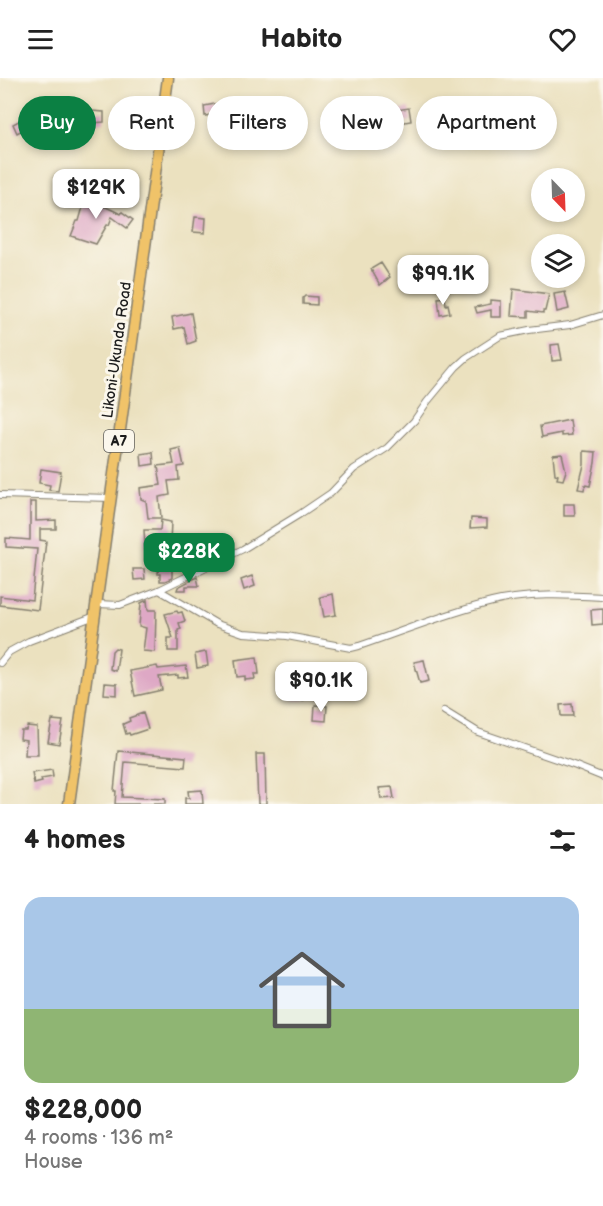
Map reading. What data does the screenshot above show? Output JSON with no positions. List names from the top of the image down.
{
  "streets": {
    "highway": ["Likoni-Ukunda Road", "A7"]
  },
  "north": "bottom right",
  "page": {
    "header": "Habito",
    "chip": [
      "Buy",
      "Rent",
      "Filters",
      "New",
      "Apartment"
    ],
    "price": [
      "$129K",
      "$99.1K",
      "$228K",
      "$90.1K"
    ],
    "heading": "4 homes",
    "list": [
      {
        "name": "$228,000",
        "note": "4 rooms · 136 m² · House"
      }
    ]
  }
}
